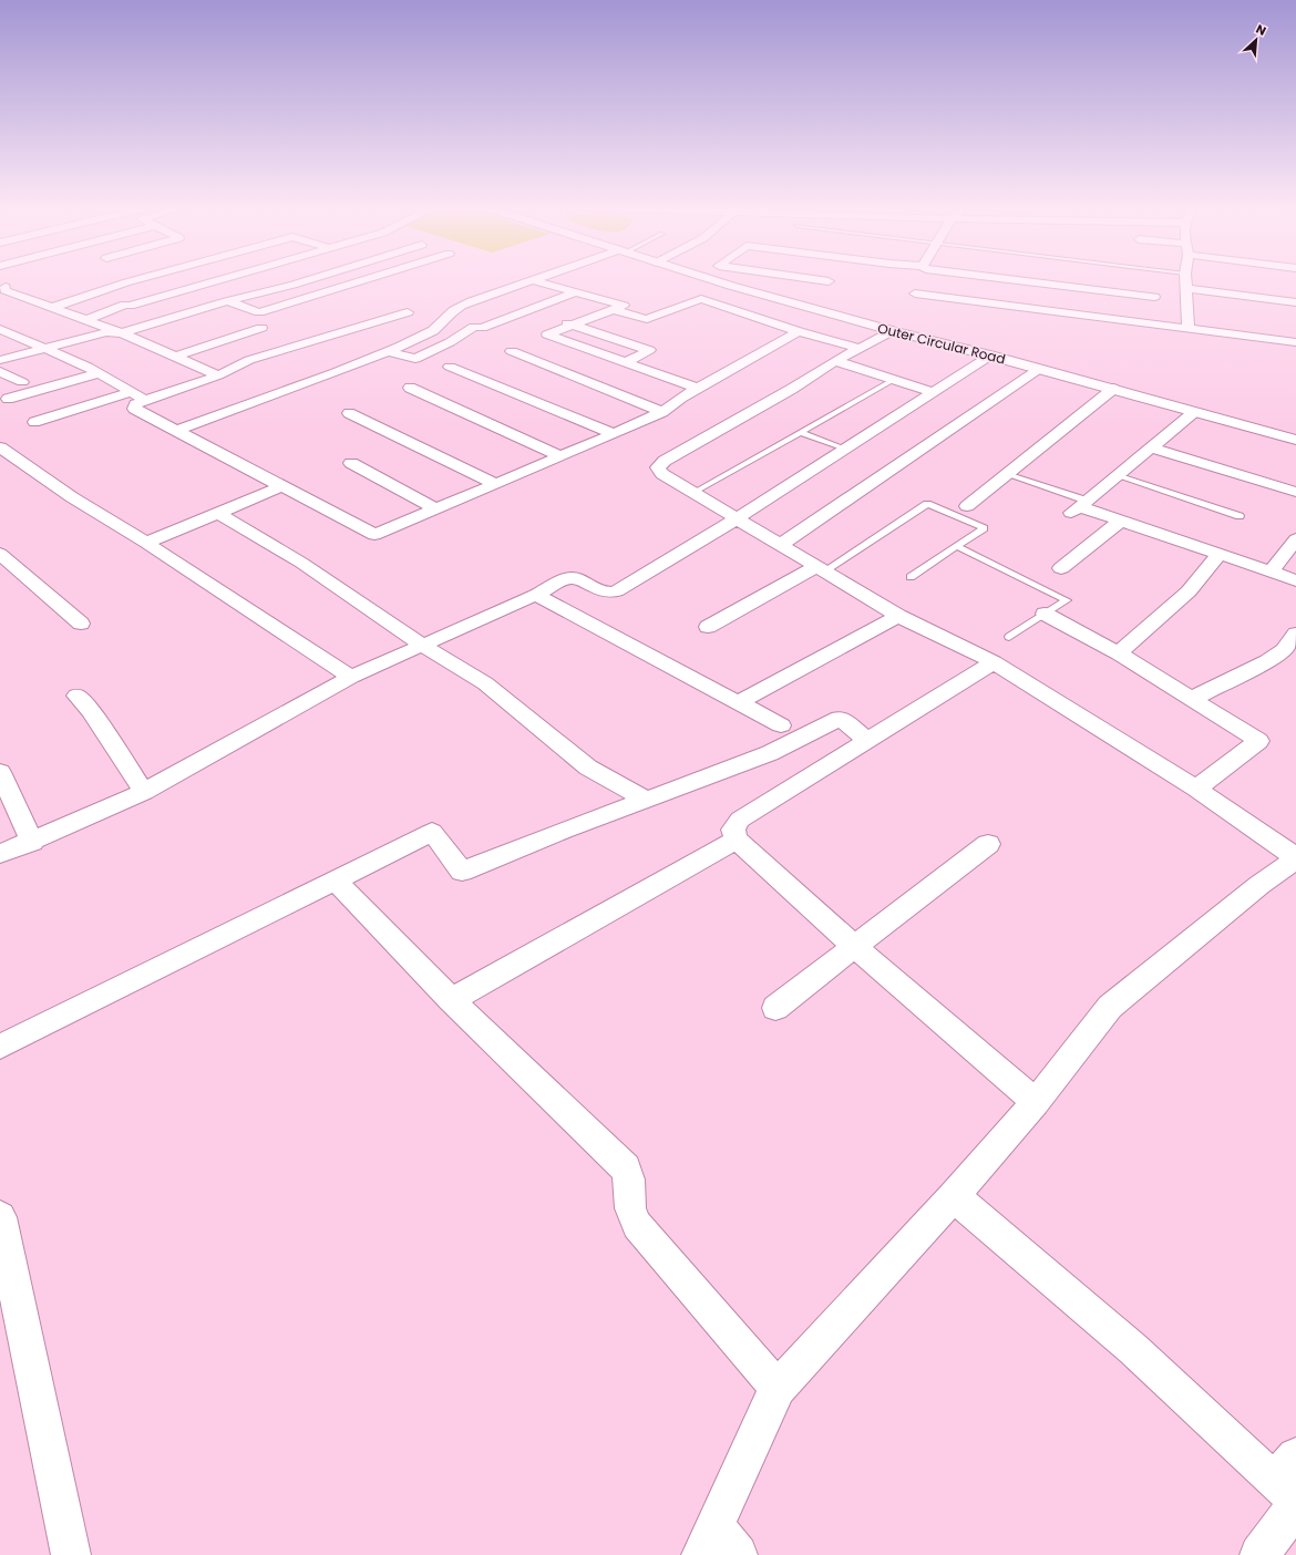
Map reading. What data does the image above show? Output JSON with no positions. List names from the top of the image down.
{
  "streets": {
    "main road": ["Outer Circular Road"]
  },
  "north": "top right"
}
